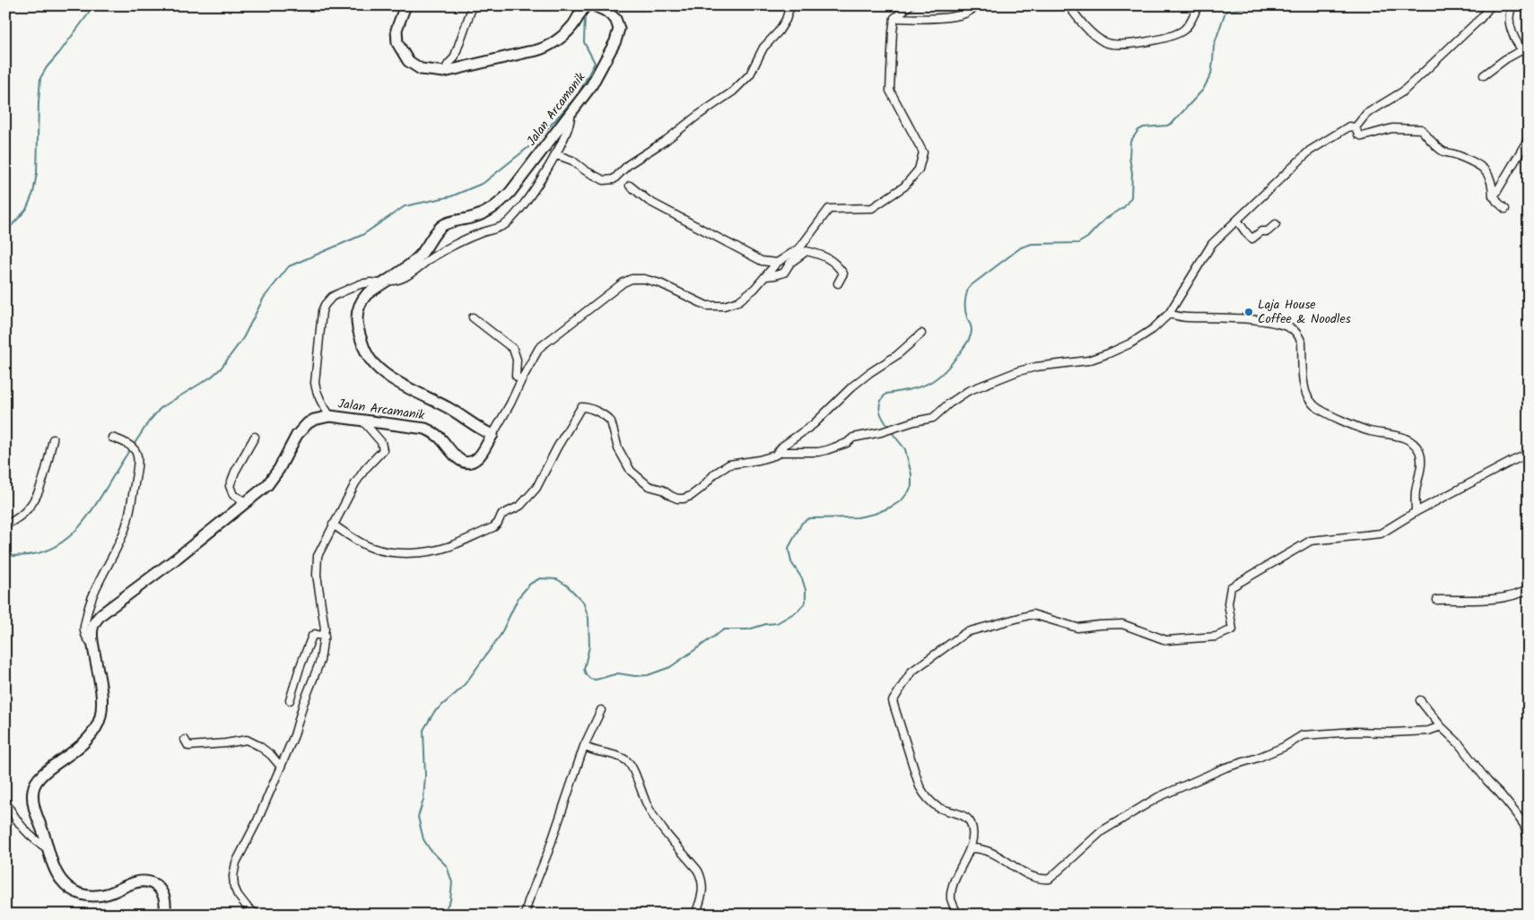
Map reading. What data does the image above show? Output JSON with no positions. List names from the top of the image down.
{
  "streets": {
    "street": ["Jalan Arcamanik"]
  },
  "places": ["Laja House Coffee & Noodles"]
}
